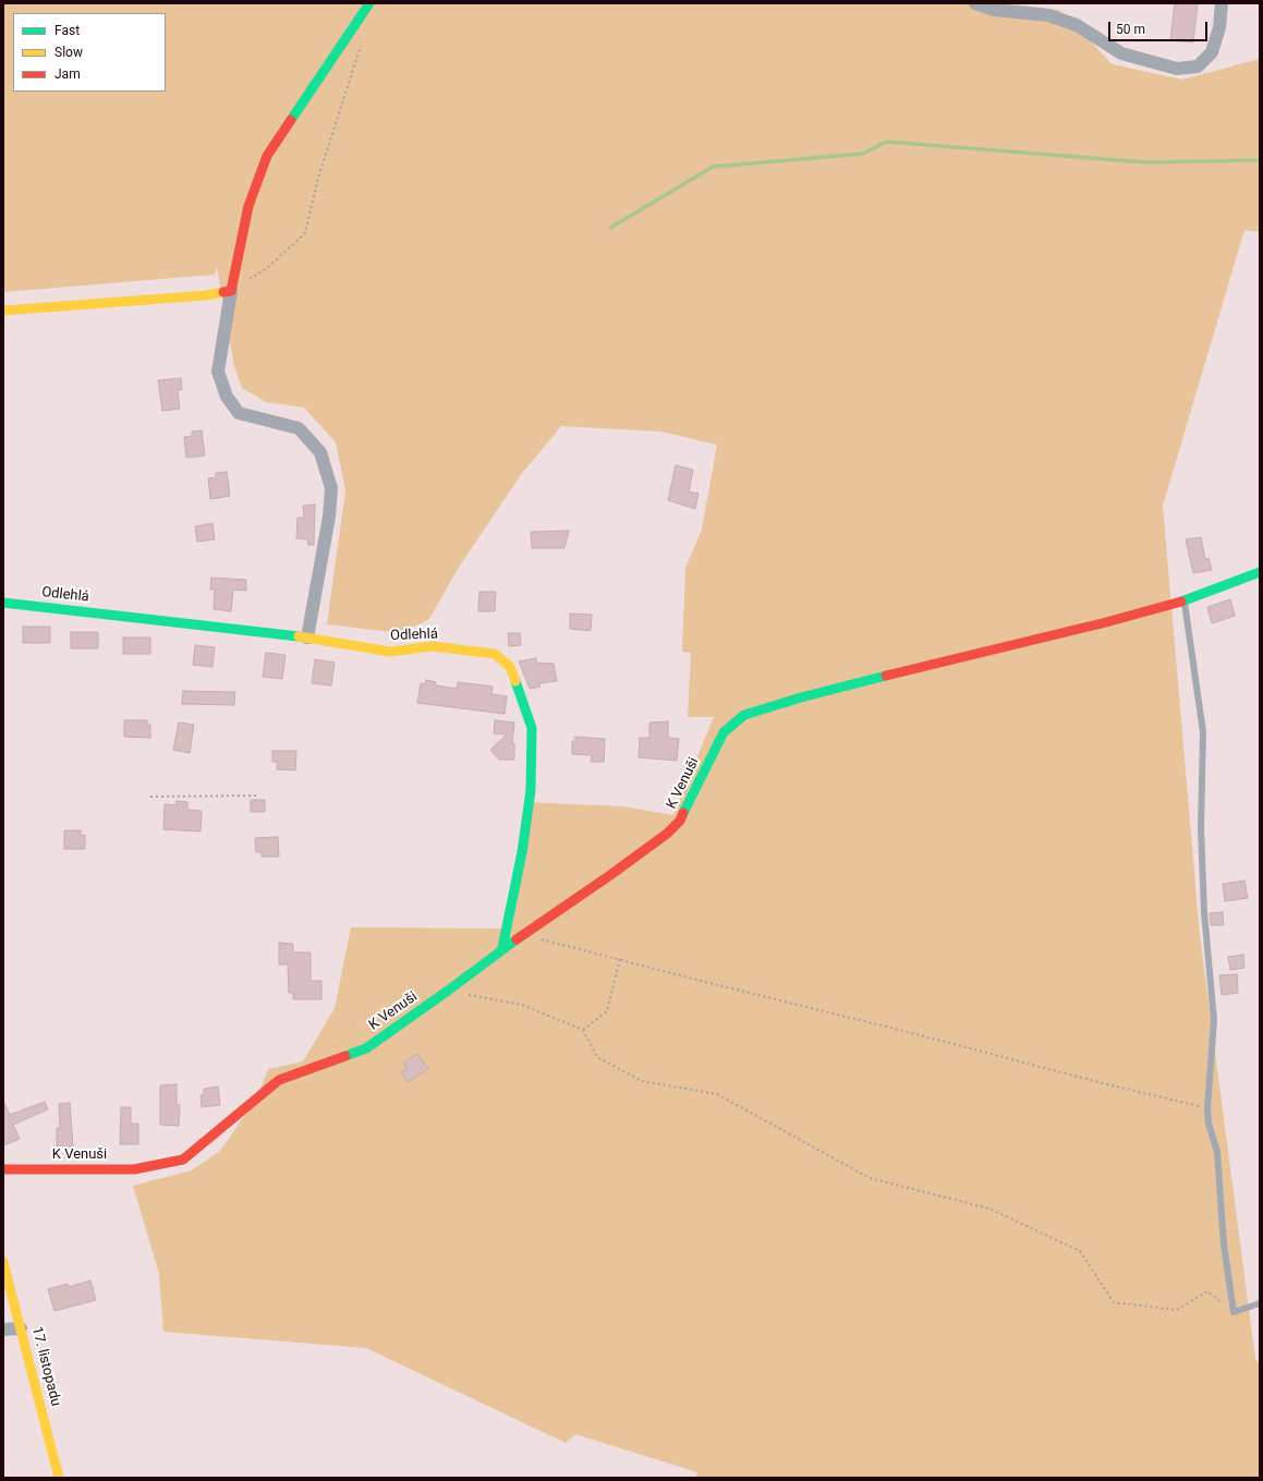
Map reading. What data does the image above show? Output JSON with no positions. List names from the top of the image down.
{
  "streets": {
    "street": ["Odlehlá", "K Venuši", "17. listopadu"]
  },
  "crossings": [
    ["Odlehlá", "K Venuši"]
  ],
  "legend": ["Fast", "Slow", "Jam"],
  "scale_bar": "50 m"
}
